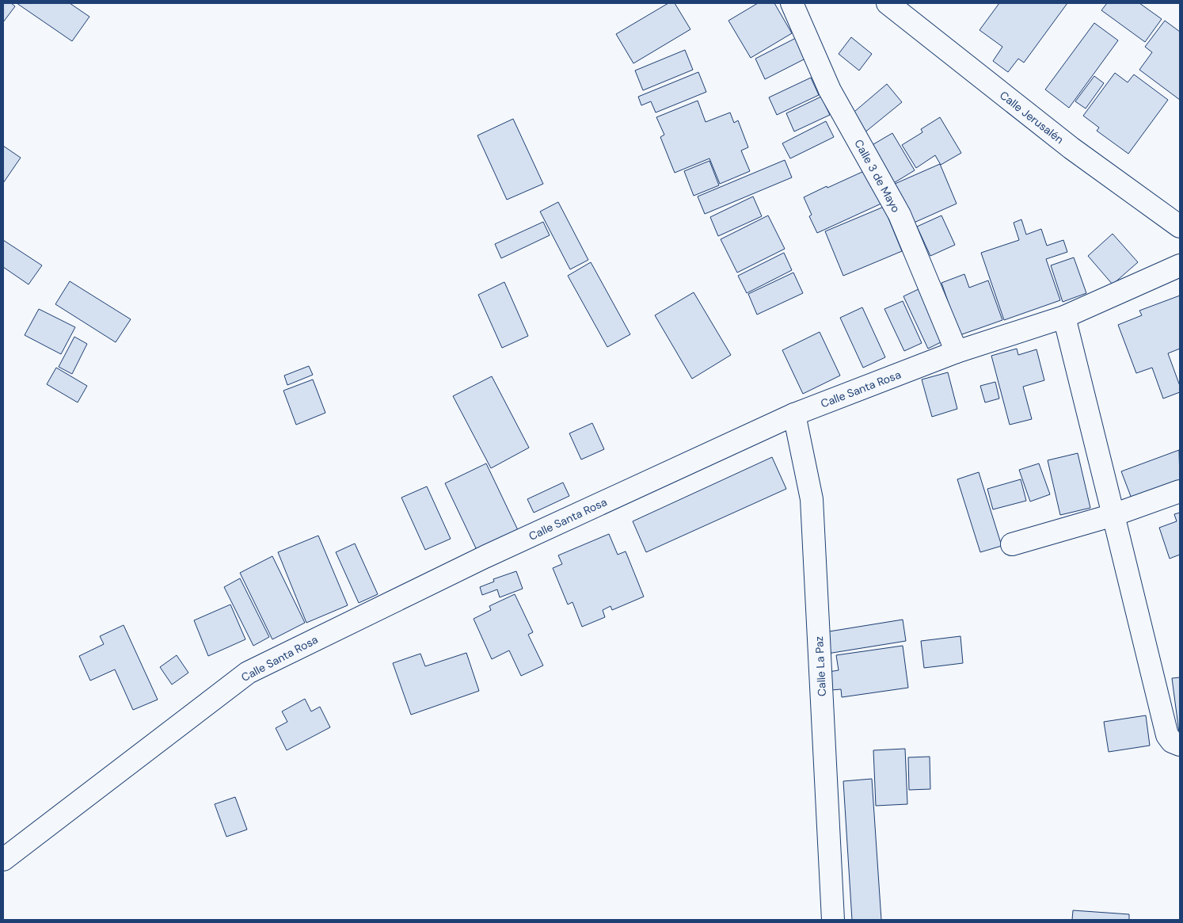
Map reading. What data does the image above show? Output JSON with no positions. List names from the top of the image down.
{
  "streets": {
    "street": [
      "Calle Jerusalén",
      "Calle 3 de Mayo",
      "Calle Santa Rosa",
      "Calle La Paz"
    ]
  },
  "crossings": [
    ["Calle 3 de Mayo", "Calle Santa Rosa"],
    ["Calle Santa Rosa", "Calle La Paz"]
  ]
}
